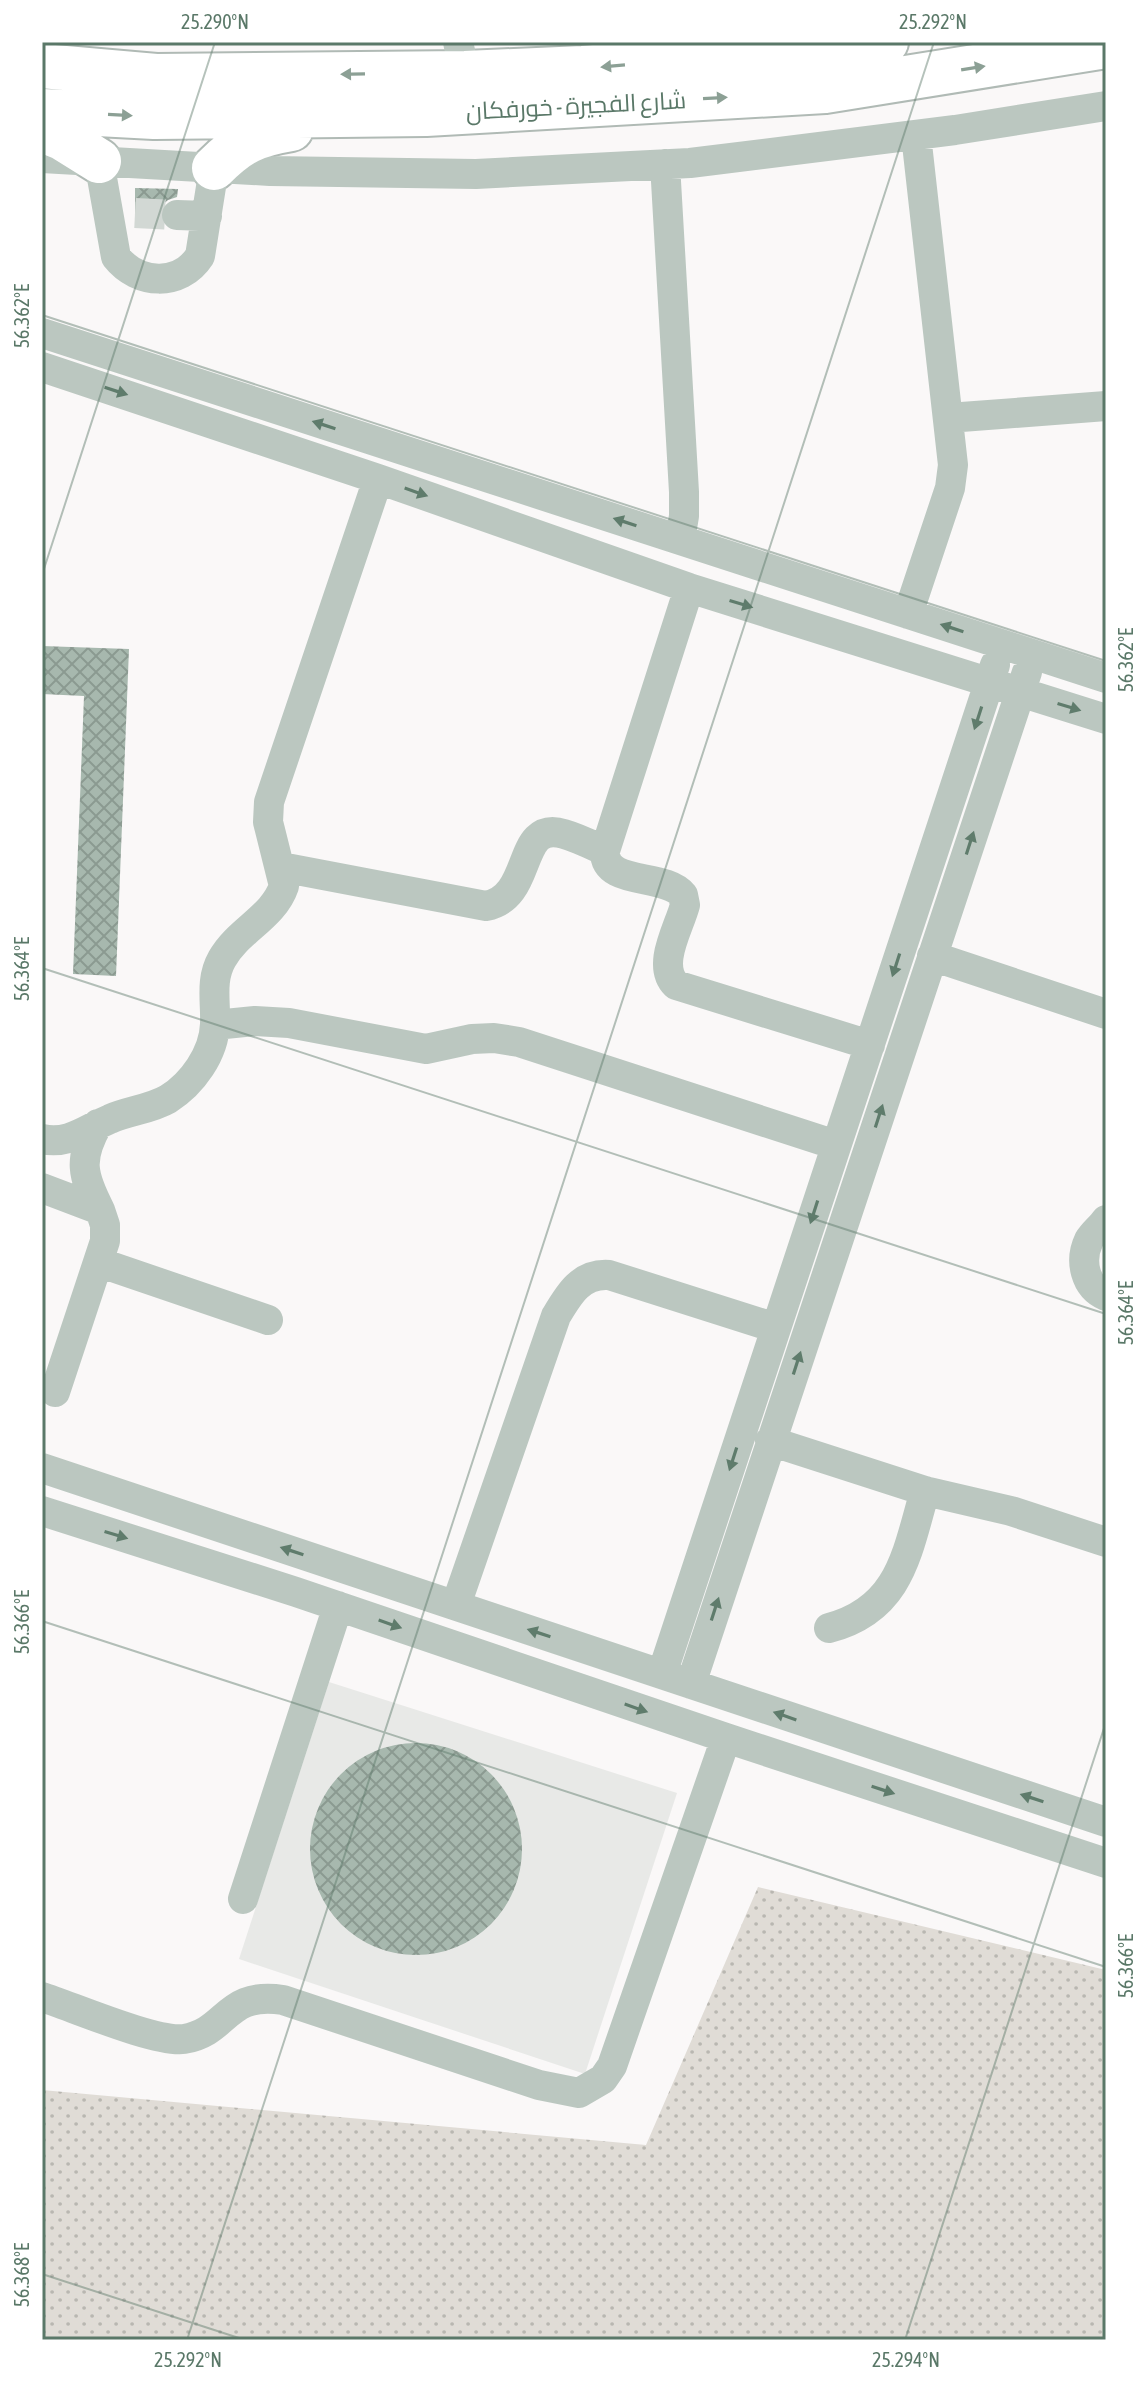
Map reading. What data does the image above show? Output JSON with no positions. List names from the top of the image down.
{
  "streets": {
    "highway": ["شارع الفجيرة - خورفكان"]
  },
  "coordinates": [
    "25.290°N",
    "25.292°N",
    "56.362°E",
    "56.364°E",
    "56.366°E",
    "56.368°E",
    "25.294°N"
  ]
}
